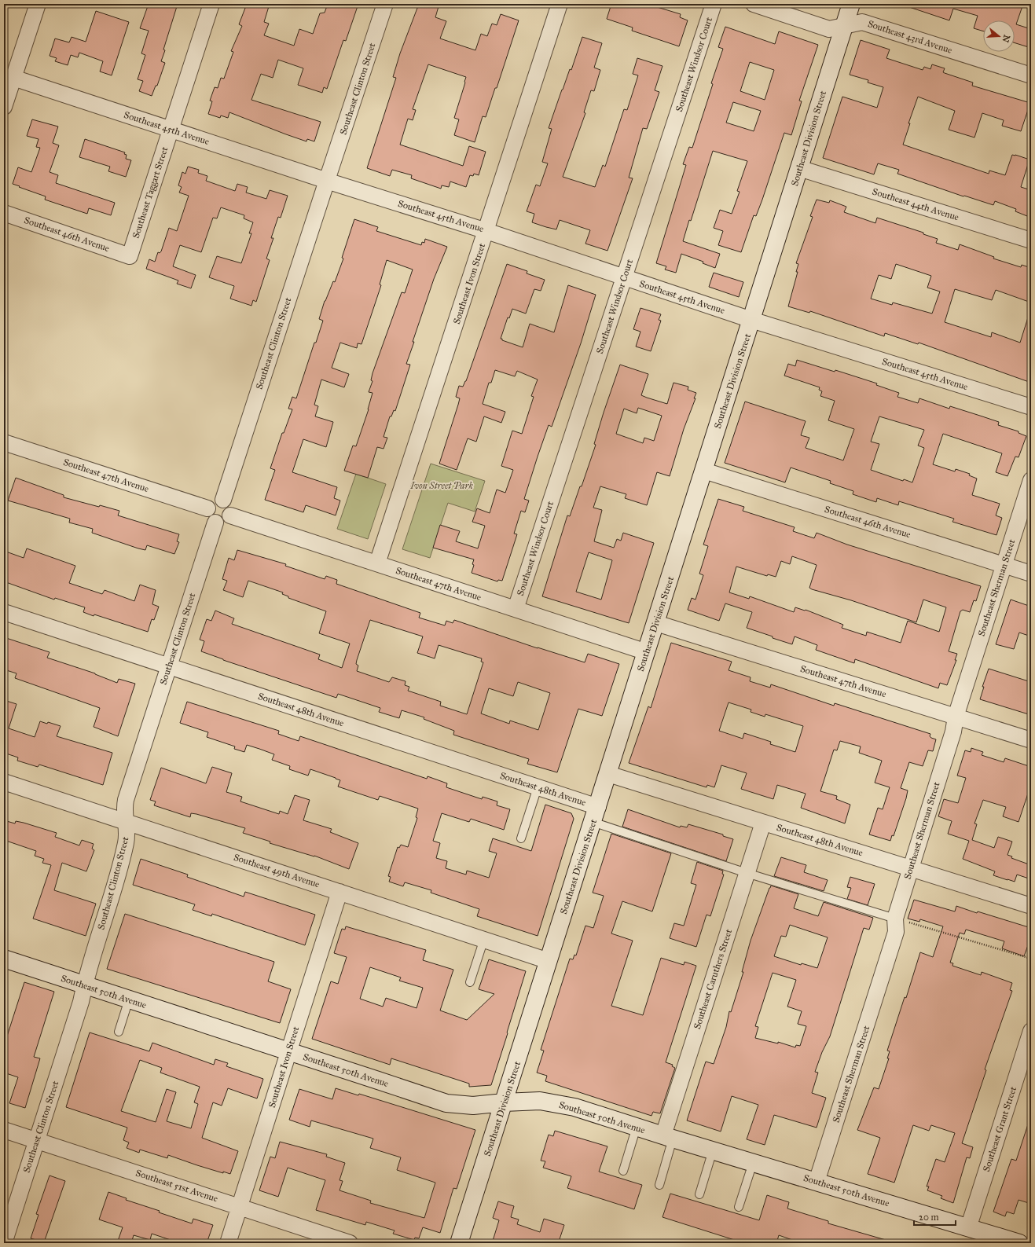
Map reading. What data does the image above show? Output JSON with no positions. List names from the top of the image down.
{
  "streets": {
    "main road": ["Southeast Division Street", "Southeast 50th Avenue"],
    "street": [
      "Southeast 43rd Avenue",
      "Southeast Windsor Court",
      "Southeast Clinton Street",
      "Southeast 45th Avenue",
      "Southeast Taggart Street",
      "Southeast 44th Avenue",
      "Southeast 46th Avenue",
      "Southeast Ivon Street",
      "Southeast 47th Avenue",
      "Southeast Sherman Street",
      "Southeast 48th Avenue",
      "Southeast 49th Avenue",
      "Southeast Caruthers Street",
      "Southeast Grant Street",
      "Southeast 51st Avenue"
    ]
  },
  "crossings": [
    ["Southeast 43rd Avenue", "Southeast Division Street"],
    ["Southeast Windsor Court", "Southeast 45th Avenue"],
    ["Southeast Windsor Court", "Southeast 47th Avenue"],
    ["Southeast Clinton Street", "Southeast 45th Avenue"],
    ["Southeast Clinton Street", "Southeast 47th Avenue"],
    ["Southeast Clinton Street", "Southeast 48th Avenue"],
    ["Southeast Clinton Street", "Southeast 49th Avenue"],
    ["Southeast Clinton Street", "Southeast 50th Avenue"],
    ["Southeast Clinton Street", "Southeast 51st Avenue"],
    ["Southeast 45th Avenue", "Southeast Division Street"],
    ["Southeast 45th Avenue", "Southeast Taggart Street"],
    ["Southeast 45th Avenue", "Southeast Ivon Street"],
    ["Southeast Division Street", "Southeast 44th Avenue"],
    ["Southeast Division Street", "Southeast 46th Avenue"],
    ["Southeast Division Street", "Southeast 47th Avenue"],
    ["Southeast Division Street", "Southeast 48th Avenue"],
    ["Southeast Division Street", "Southeast 49th Avenue"],
    ["Southeast Division Street", "Southeast 50th Avenue"],
    ["Southeast Taggart Street", "Southeast 46th Avenue"],
    ["Southeast 46th Avenue", "Southeast Sherman Street"],
    ["Southeast Ivon Street", "Southeast 47th Avenue"],
    ["Southeast Ivon Street", "Southeast 49th Avenue"],
    ["Southeast Ivon Street", "Southeast 50th Avenue"],
    ["Southeast Ivon Street", "Southeast 51st Avenue"],
    ["Southeast 47th Avenue", "Southeast Sherman Street"],
    ["Southeast Sherman Street", "Southeast 48th Avenue"],
    ["Southeast Sherman Street", "Southeast 50th Avenue"],
    ["Southeast 48th Avenue", "Southeast Caruthers Street"],
    ["Southeast Caruthers Street", "Southeast 50th Avenue"],
    ["Southeast 50th Avenue", "Southeast Grant Street"]
  ],
  "parks": ["Ivon Street Park"],
  "scale_bar": "20 m",
  "north": "right"
}
